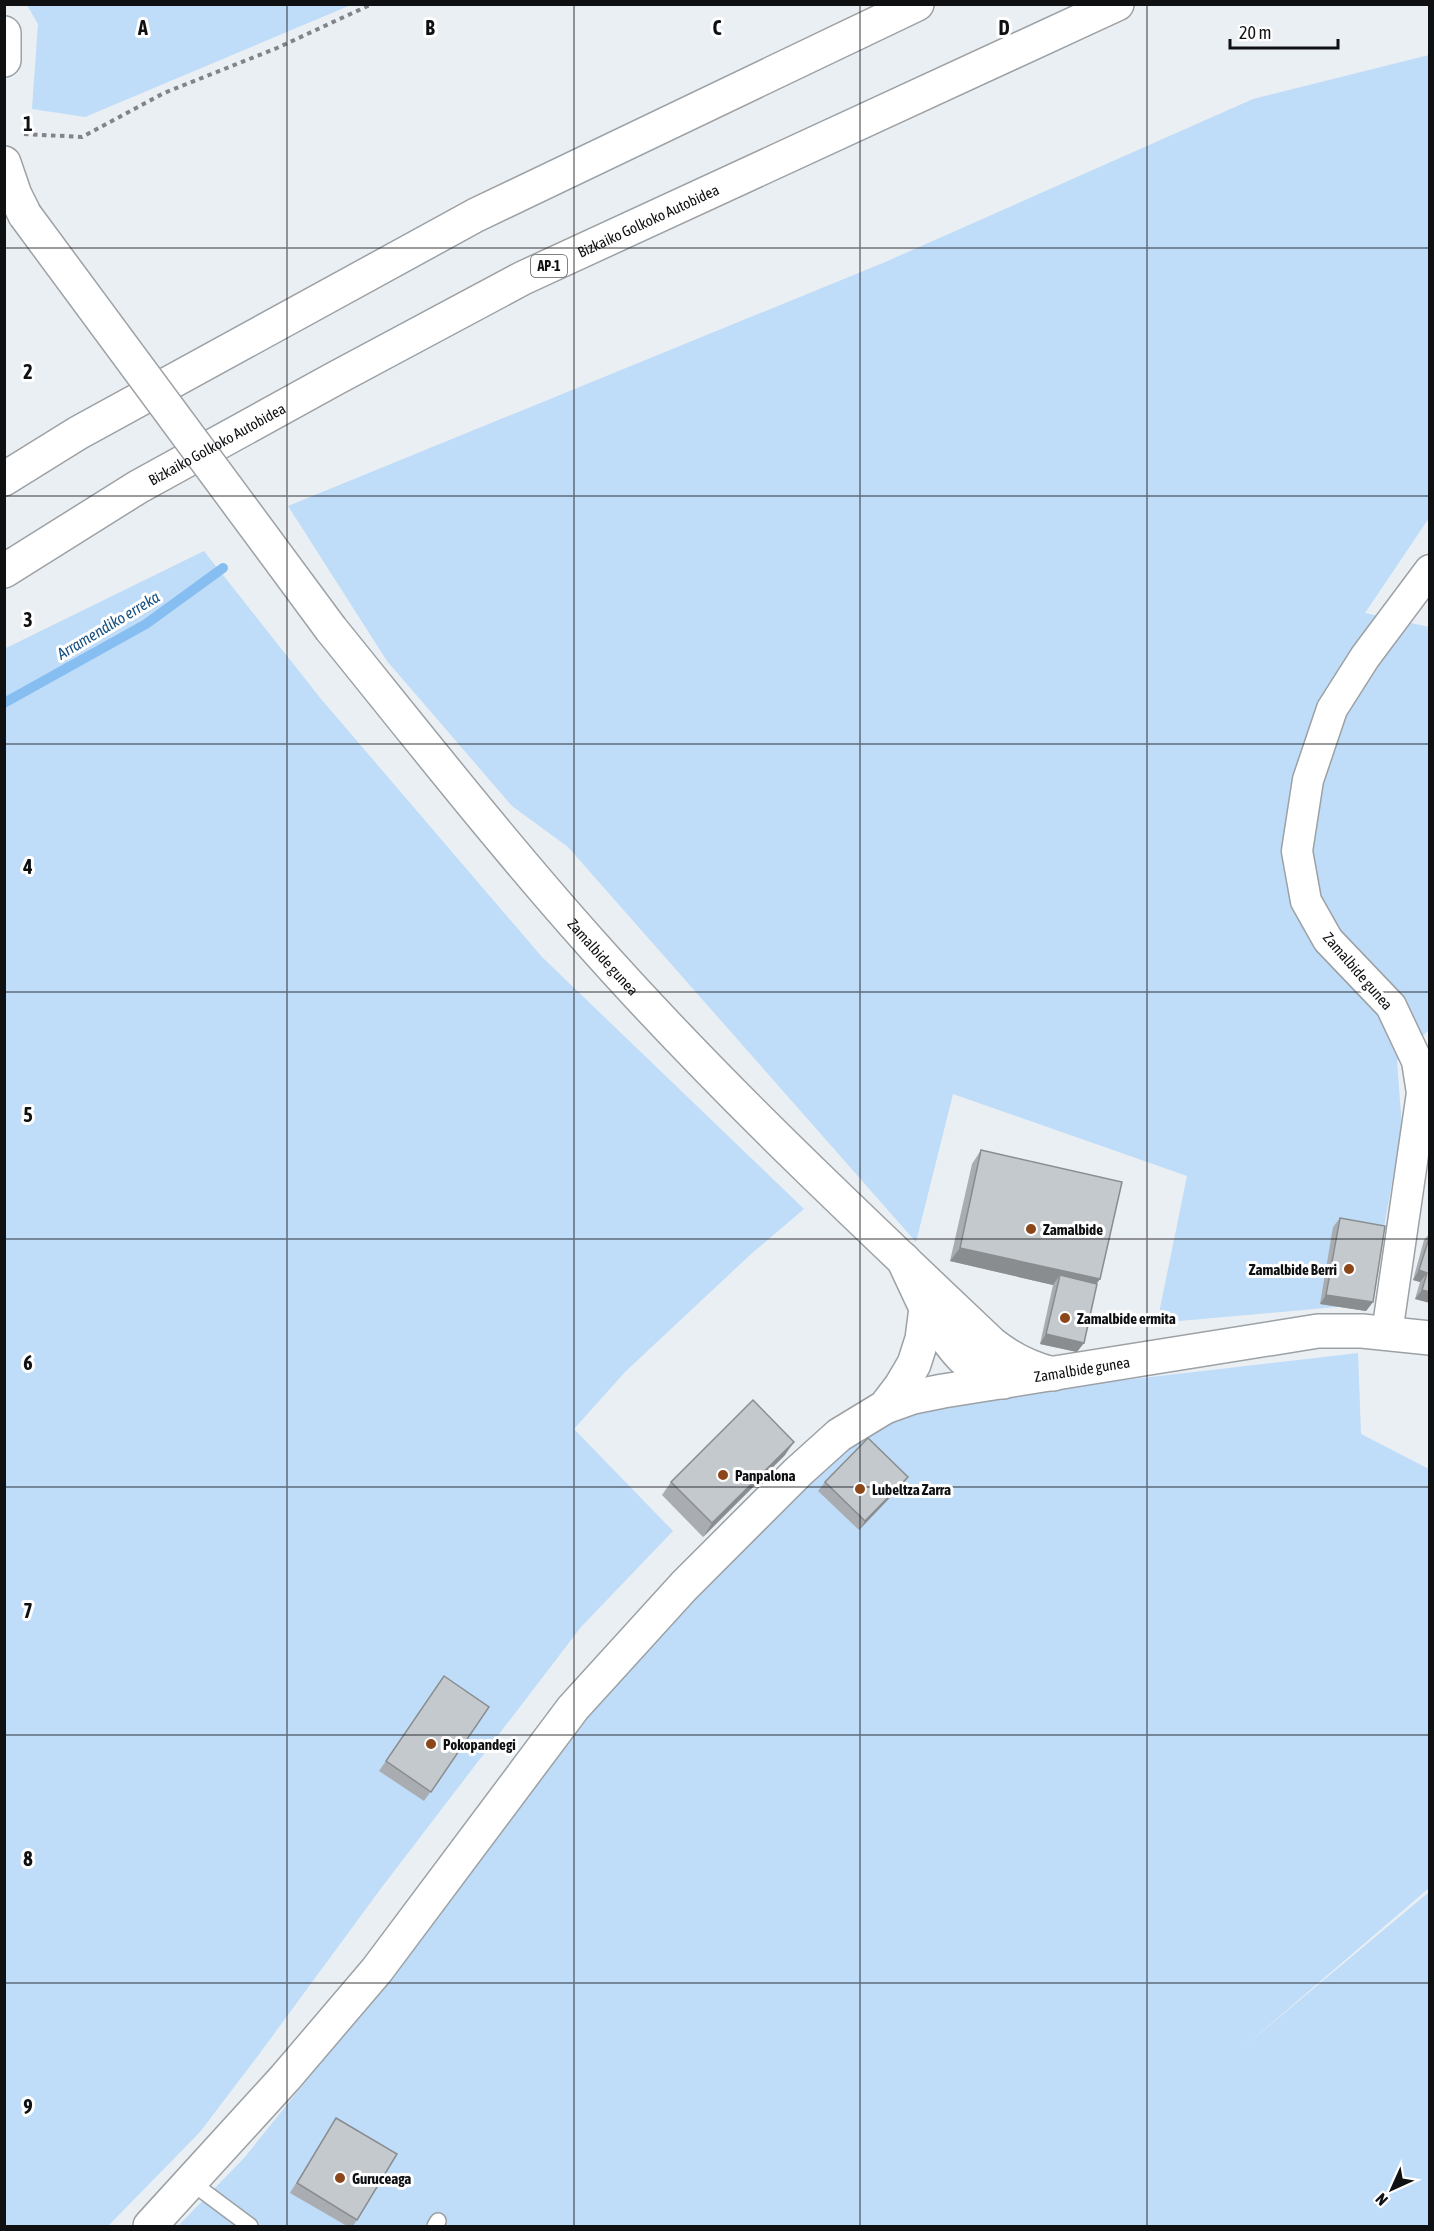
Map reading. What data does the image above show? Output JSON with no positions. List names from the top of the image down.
{
  "streets": {
    "main road": ["Bizkaiko Golkoko Autobidea", "AP-1", "Zamalbide gunea"]
  },
  "water": ["Arramendiko erreka"],
  "places": [
    "Zamalbide",
    "Zamalbide Berri",
    "Zamalbide ermita",
    "Panpalona",
    "Lubeltza Zarra",
    "Pokopandegi",
    "Guruceaga"
  ],
  "scale_bar": "20 m",
  "north": "bottom left",
  "grid": {
    "columns": [
      "A",
      "B",
      "C",
      "D"
    ],
    "rows": [
      "1",
      "2",
      "3",
      "4",
      "5",
      "6",
      "7",
      "8",
      "9"
    ]
  }
}
